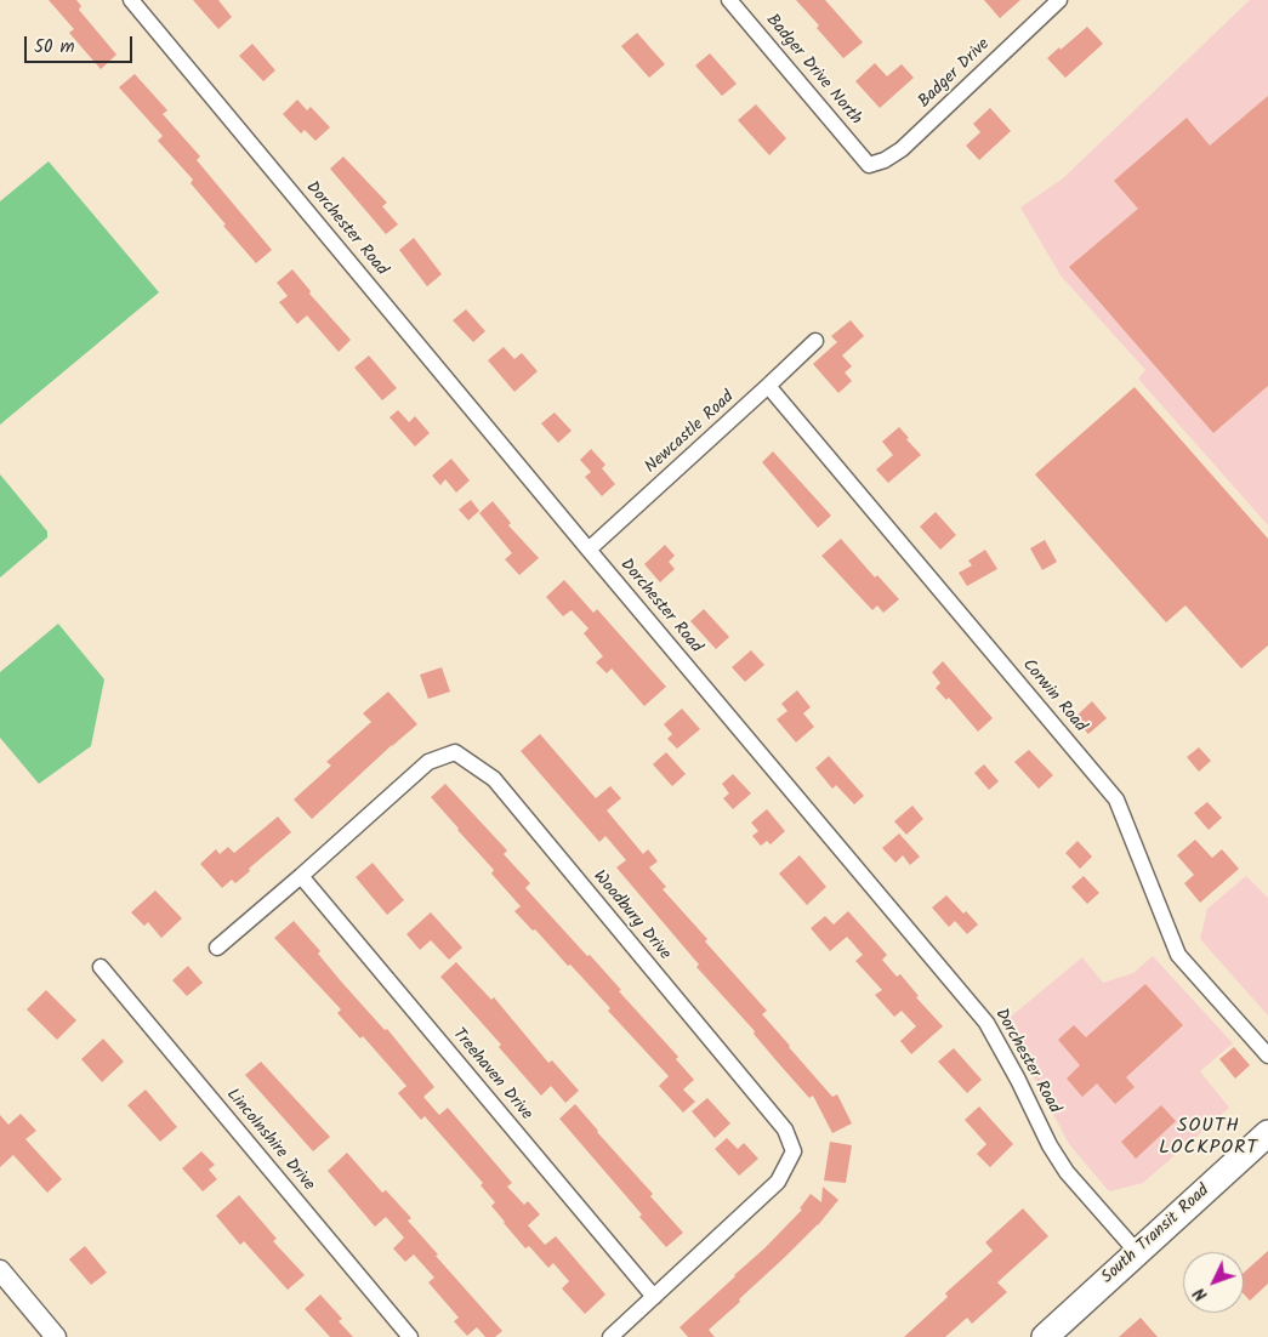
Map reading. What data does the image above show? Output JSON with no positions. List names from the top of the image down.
{
  "streets": {
    "highway": ["South Transit Road"],
    "street": [
      "Badger Drive North",
      "Badger Drive",
      "Dorchester Road",
      "Newcastle Road",
      "Corwin Road",
      "Woodbury Drive",
      "Treehaven Drive",
      "Lincolnshire Drive"
    ]
  },
  "crossings": [
    ["Badger Drive North", "Badger Drive"],
    ["Dorchester Road", "Newcastle Road"],
    ["Dorchester Road", "South Transit Road"],
    ["Newcastle Road", "Corwin Road"],
    ["Woodbury Drive", "Treehaven Drive"]
  ],
  "districts": ["SOUTH LOCKPORT"],
  "scale_bar": "50 m",
  "north": "bottom left"
}
